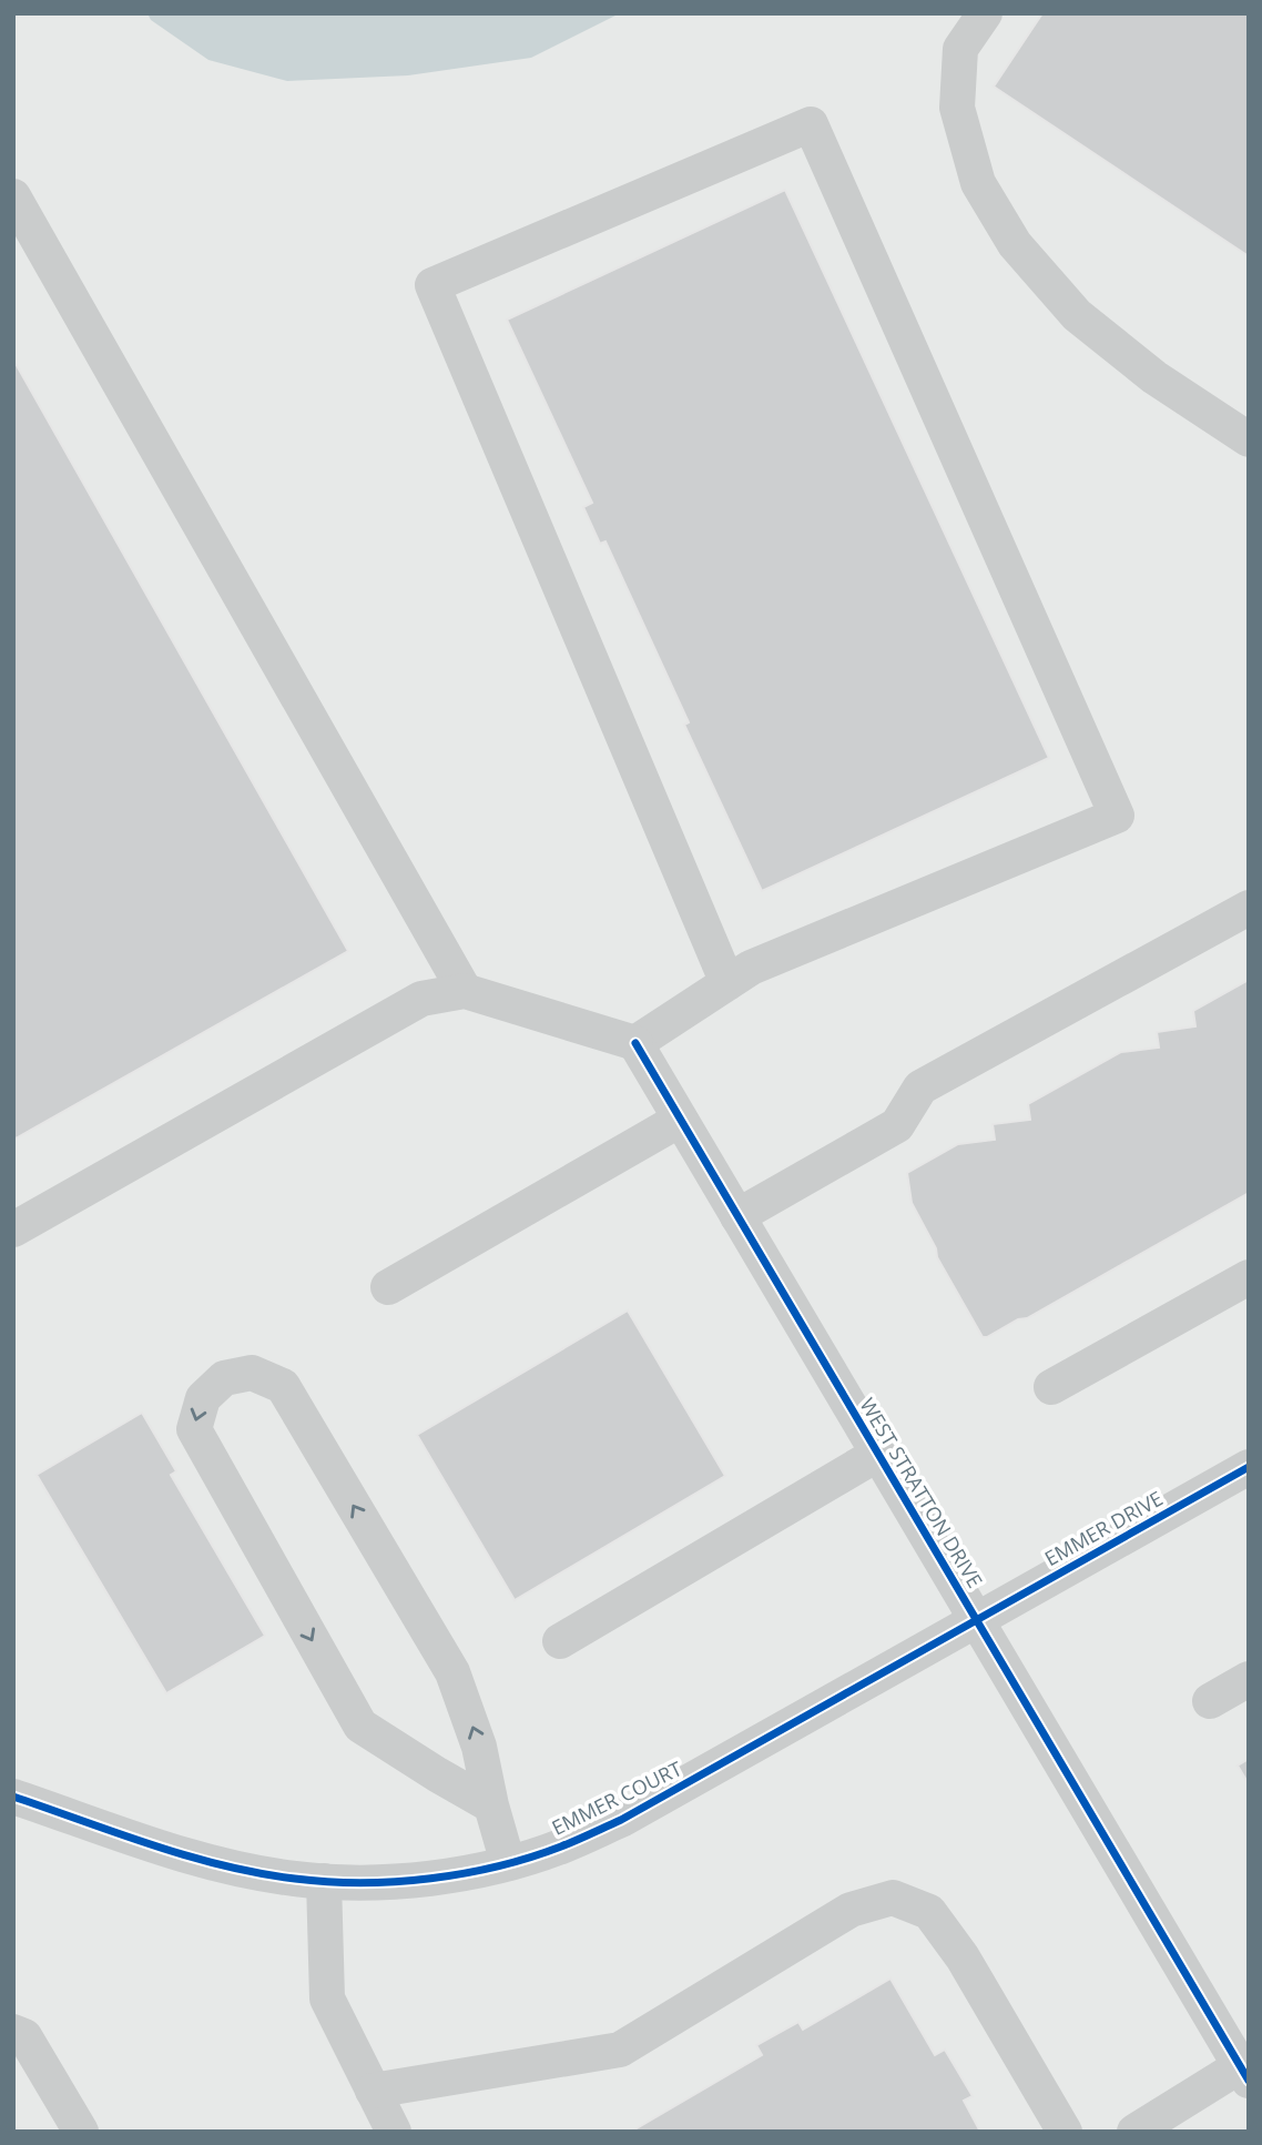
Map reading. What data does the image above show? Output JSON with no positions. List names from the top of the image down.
{
  "streets": {
    "street": ["WEST STRATTON DRIVE", "EMMER DRIVE", "EMMER COURT"]
  },
  "crossings": [
    ["WEST STRATTON DRIVE", "EMMER DRIVE"],
    ["WEST STRATTON DRIVE", "EMMER COURT"],
    ["EMMER DRIVE", "EMMER COURT"]
  ]
}
